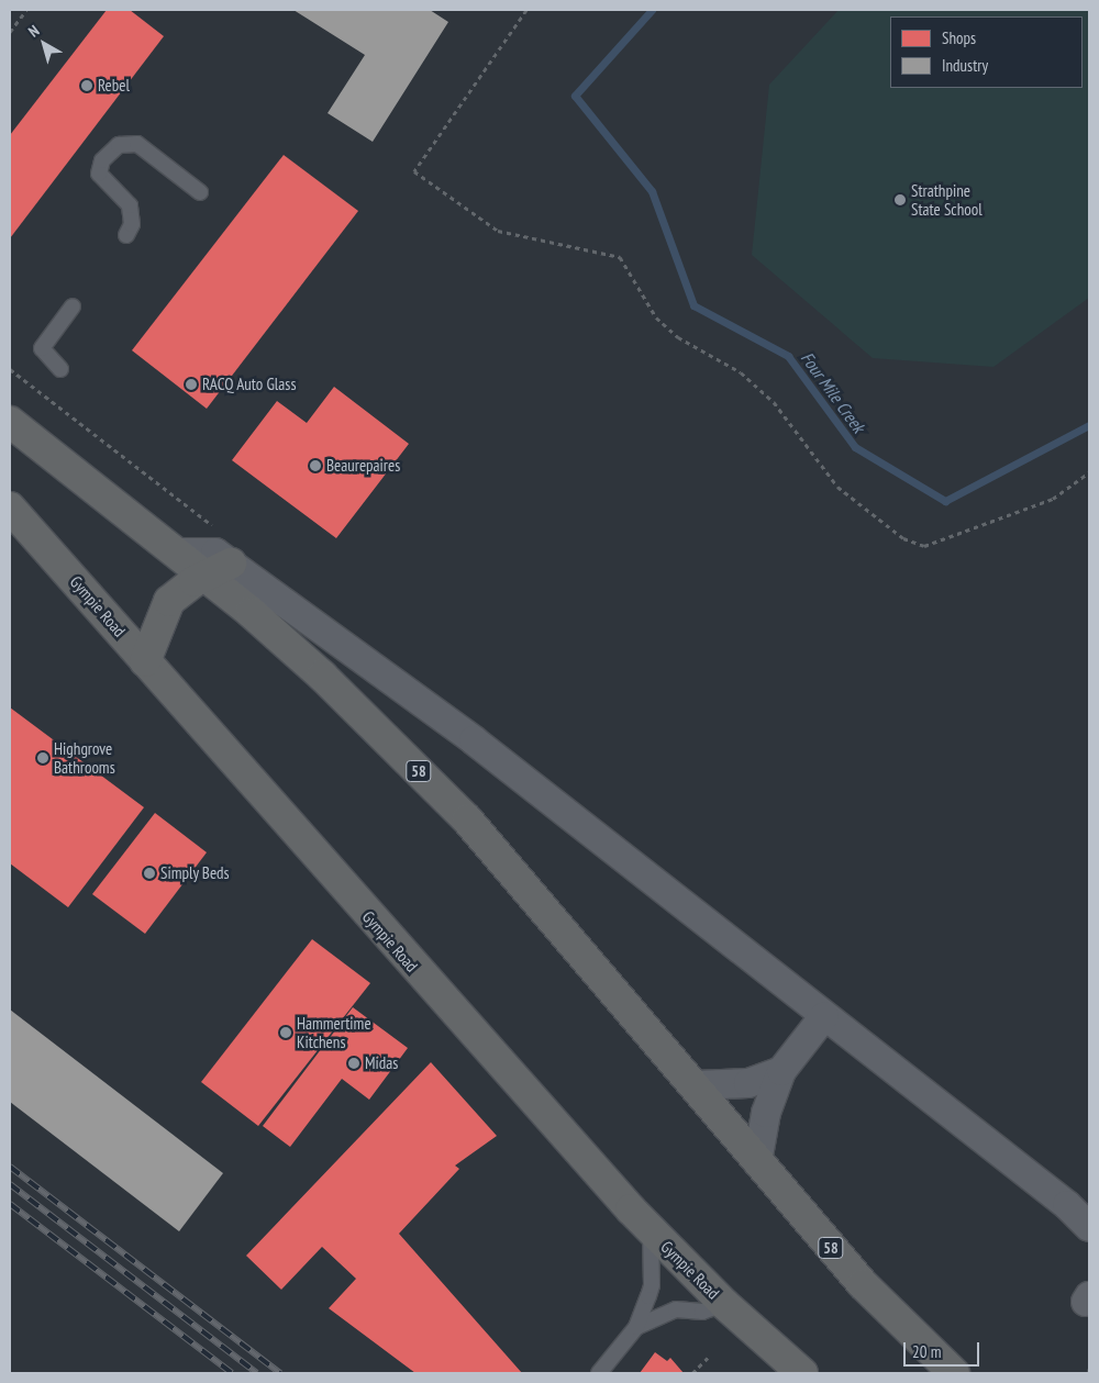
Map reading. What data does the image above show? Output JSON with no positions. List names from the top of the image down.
{
  "streets": {
    "highway": ["Gympie Road", "58"]
  },
  "water": ["Four Mile Creek"],
  "places": [
    "Rebel",
    "Strathpine State School",
    "RACQ Auto Glass",
    "Beaurepaires",
    "Highgrove Bathrooms",
    "Simply Beds",
    "Hammertime Kitchens",
    "Midas"
  ],
  "legend": ["Shops", "Industry"],
  "scale_bar": "20 m",
  "north": "top left"
}
